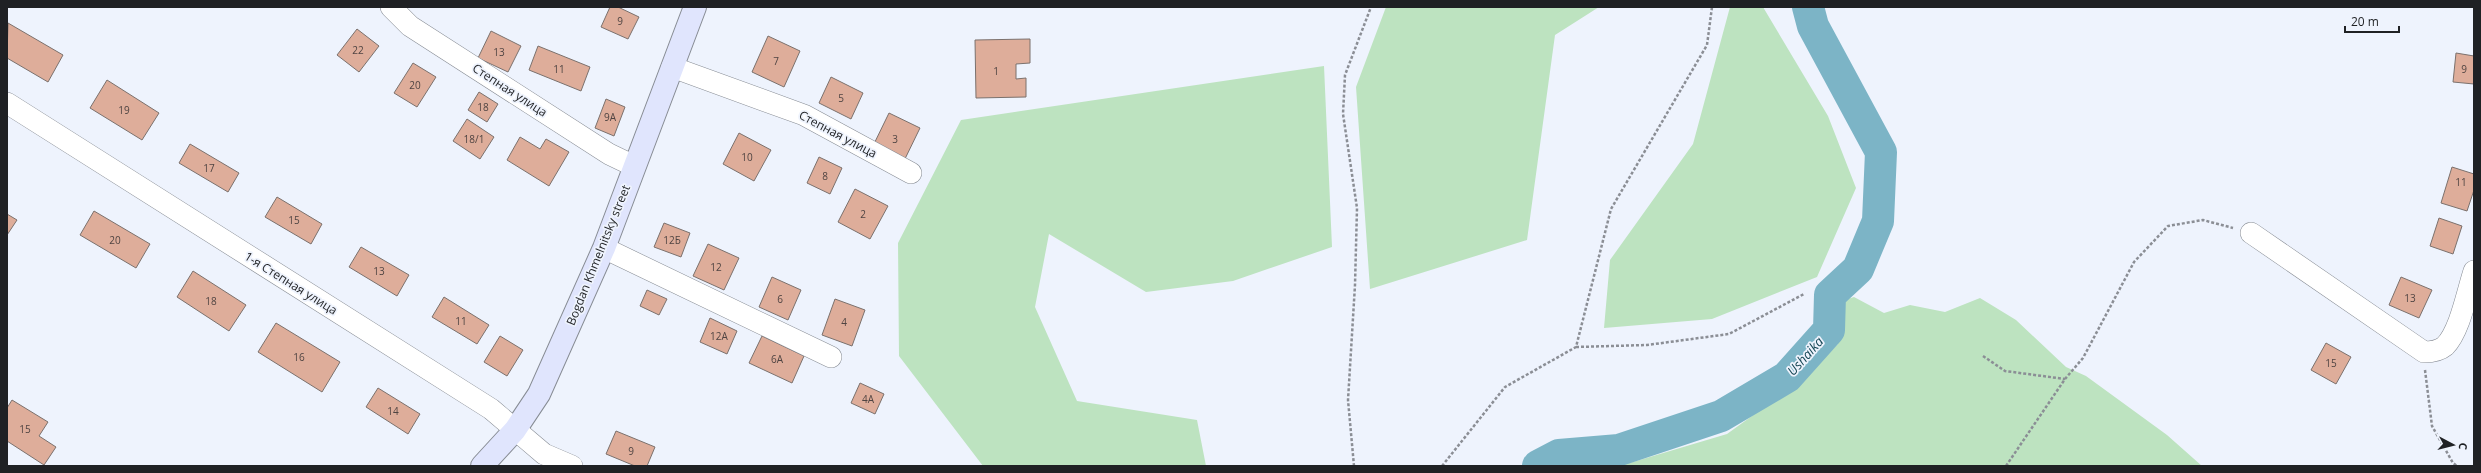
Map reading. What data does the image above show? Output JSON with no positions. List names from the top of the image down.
{
  "streets": {
    "street": ["Степная улица", "Bogdan Khmelnitsky street", "1-я Степная улица"]
  },
  "crossings": [
    ["Степная улица", "Bogdan Khmelnitsky street"],
    ["Bogdan Khmelnitsky street", "1-я Степная улица"]
  ],
  "water": ["Ushaika"],
  "house_numbers": [
    "9",
    "22",
    "13",
    "7",
    "11",
    "9",
    "1",
    "20",
    "5",
    "18",
    "19",
    "9А",
    "18/1",
    "3",
    "10",
    "17",
    "8",
    "11",
    "2",
    "15",
    "20",
    "12Б",
    "12",
    "13",
    "13",
    "6",
    "18",
    "11",
    "4",
    "12А",
    "16",
    "6А",
    "15",
    "4А",
    "14",
    "15",
    "9"
  ],
  "scale_bar": "20 m",
  "north": "right"
}
